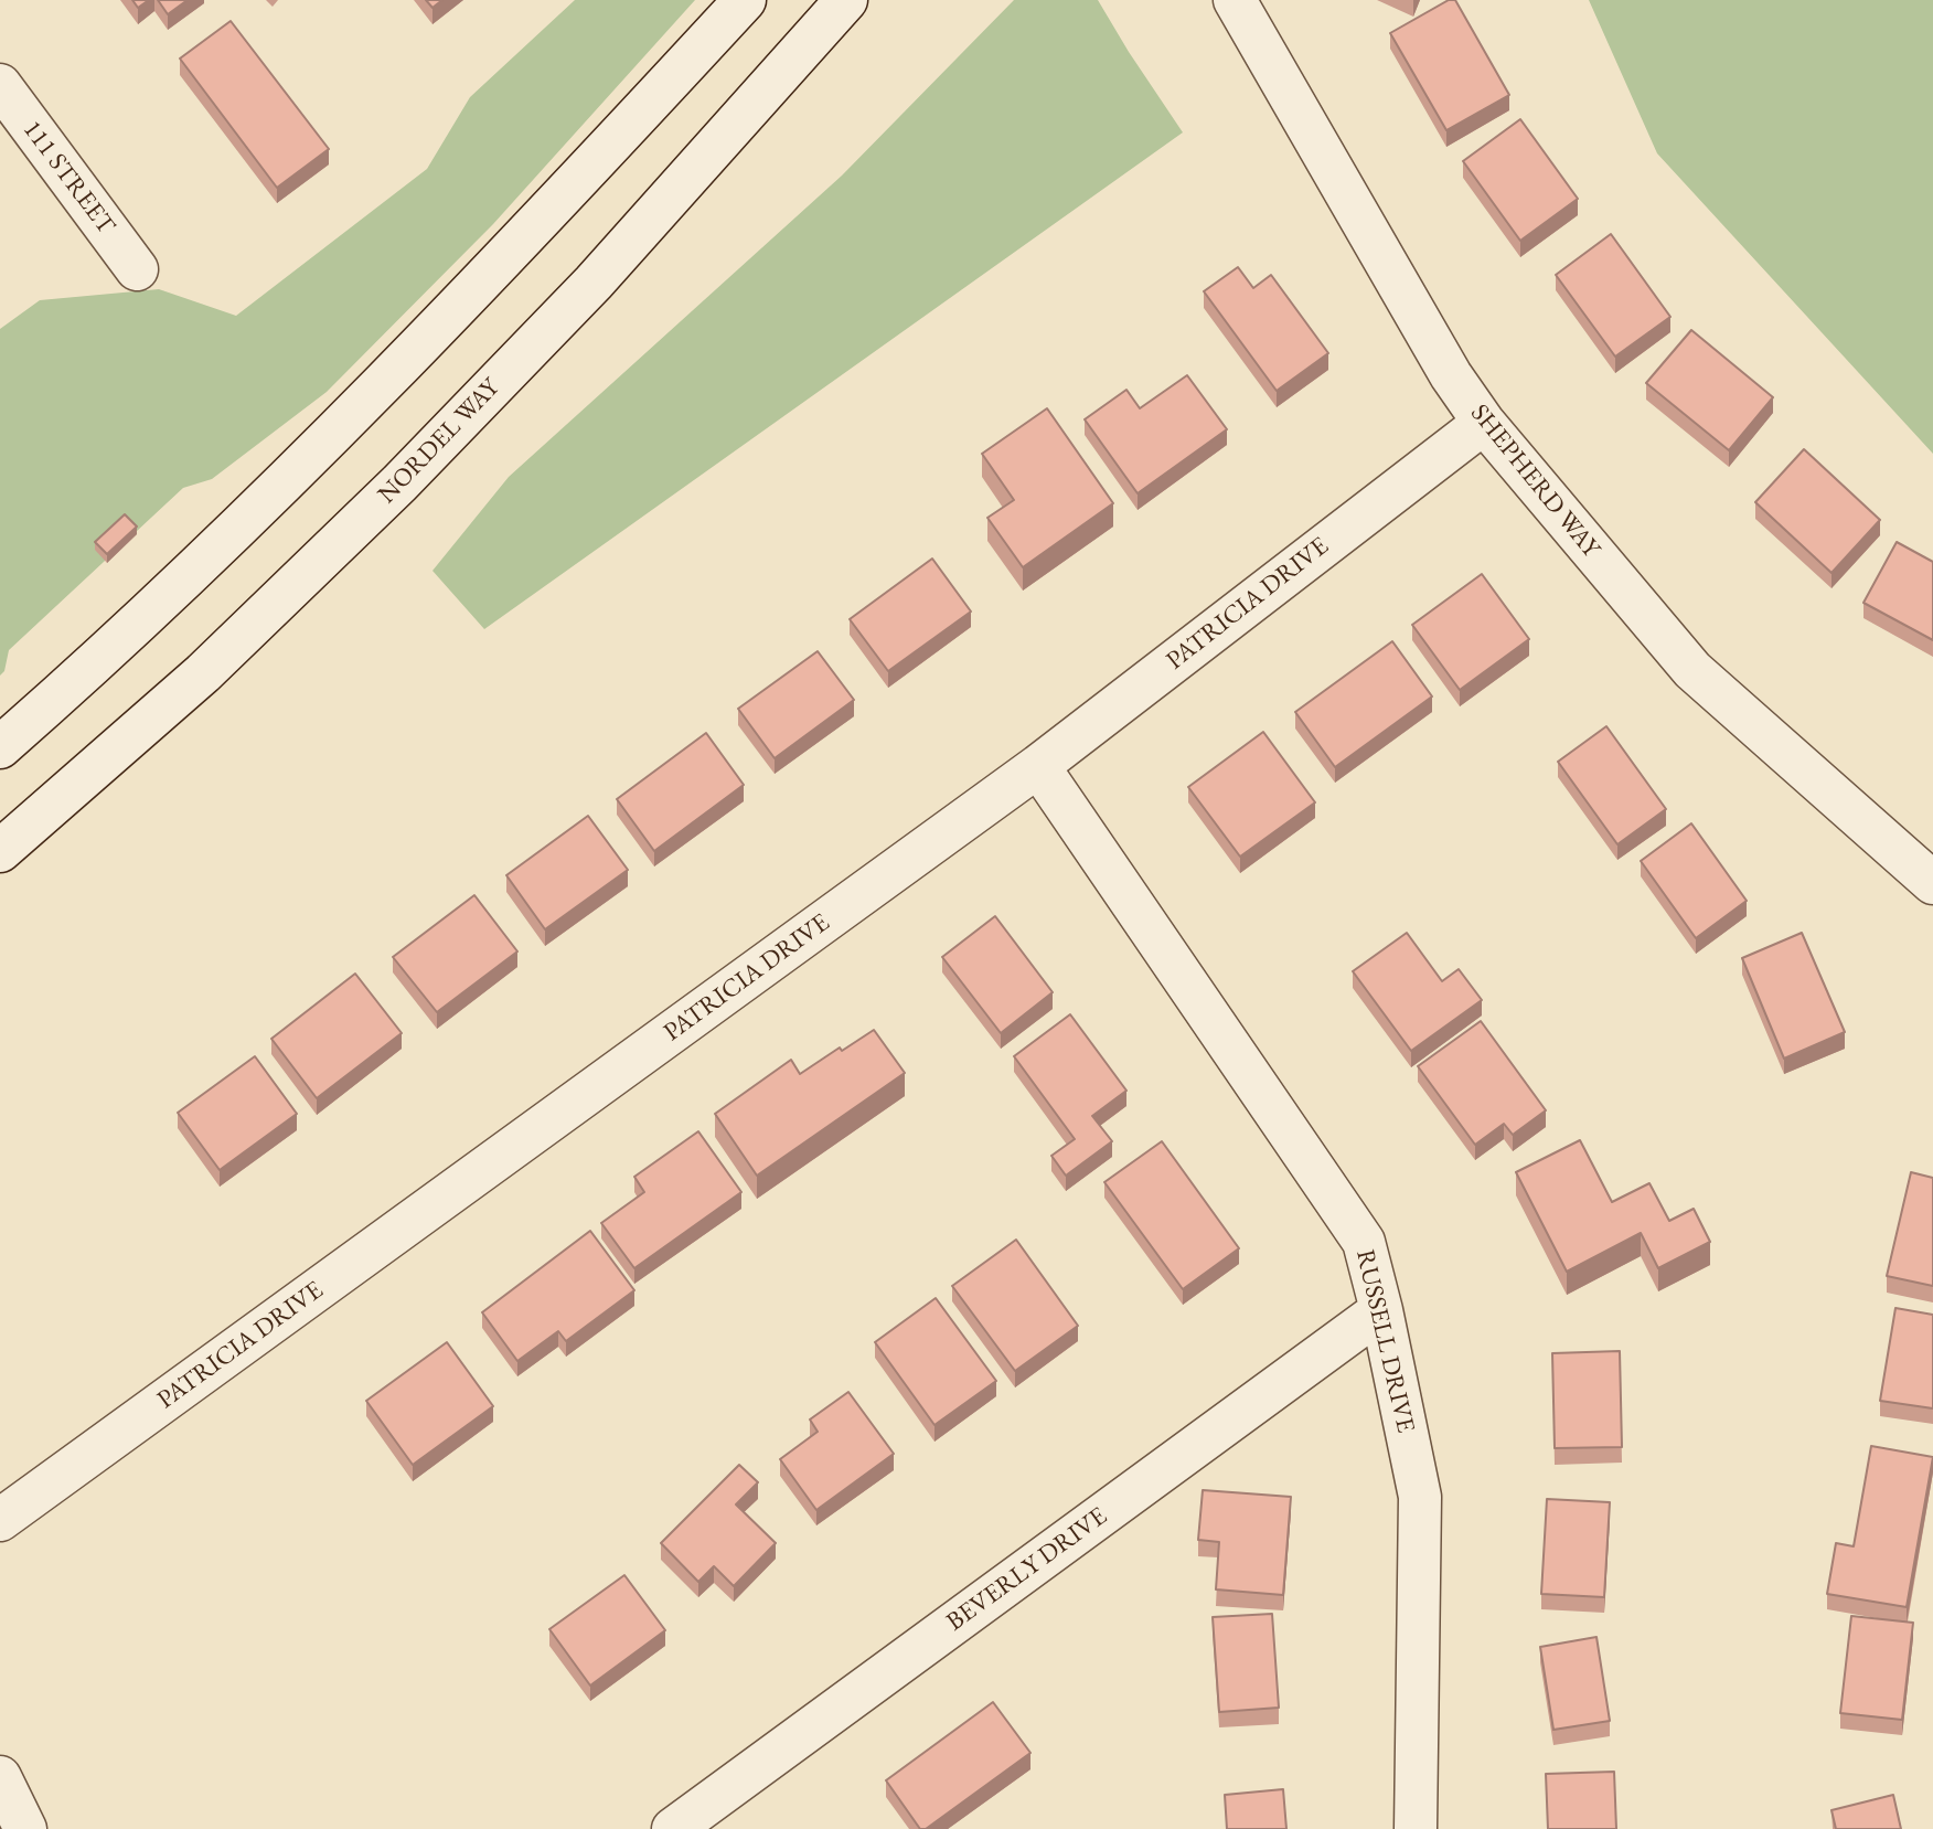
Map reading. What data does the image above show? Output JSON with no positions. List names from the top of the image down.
{
  "streets": {
    "street": [
      "111 STREET",
      "NORDEL WAY",
      "SHEPHERD WAY",
      "PATRICIA DRIVE",
      "RUSSELL DRIVE",
      "BEVERLY DRIVE"
    ]
  },
  "crossings": [
    ["SHEPHERD WAY", "PATRICIA DRIVE"],
    ["PATRICIA DRIVE", "RUSSELL DRIVE"],
    ["RUSSELL DRIVE", "BEVERLY DRIVE"]
  ]
}
